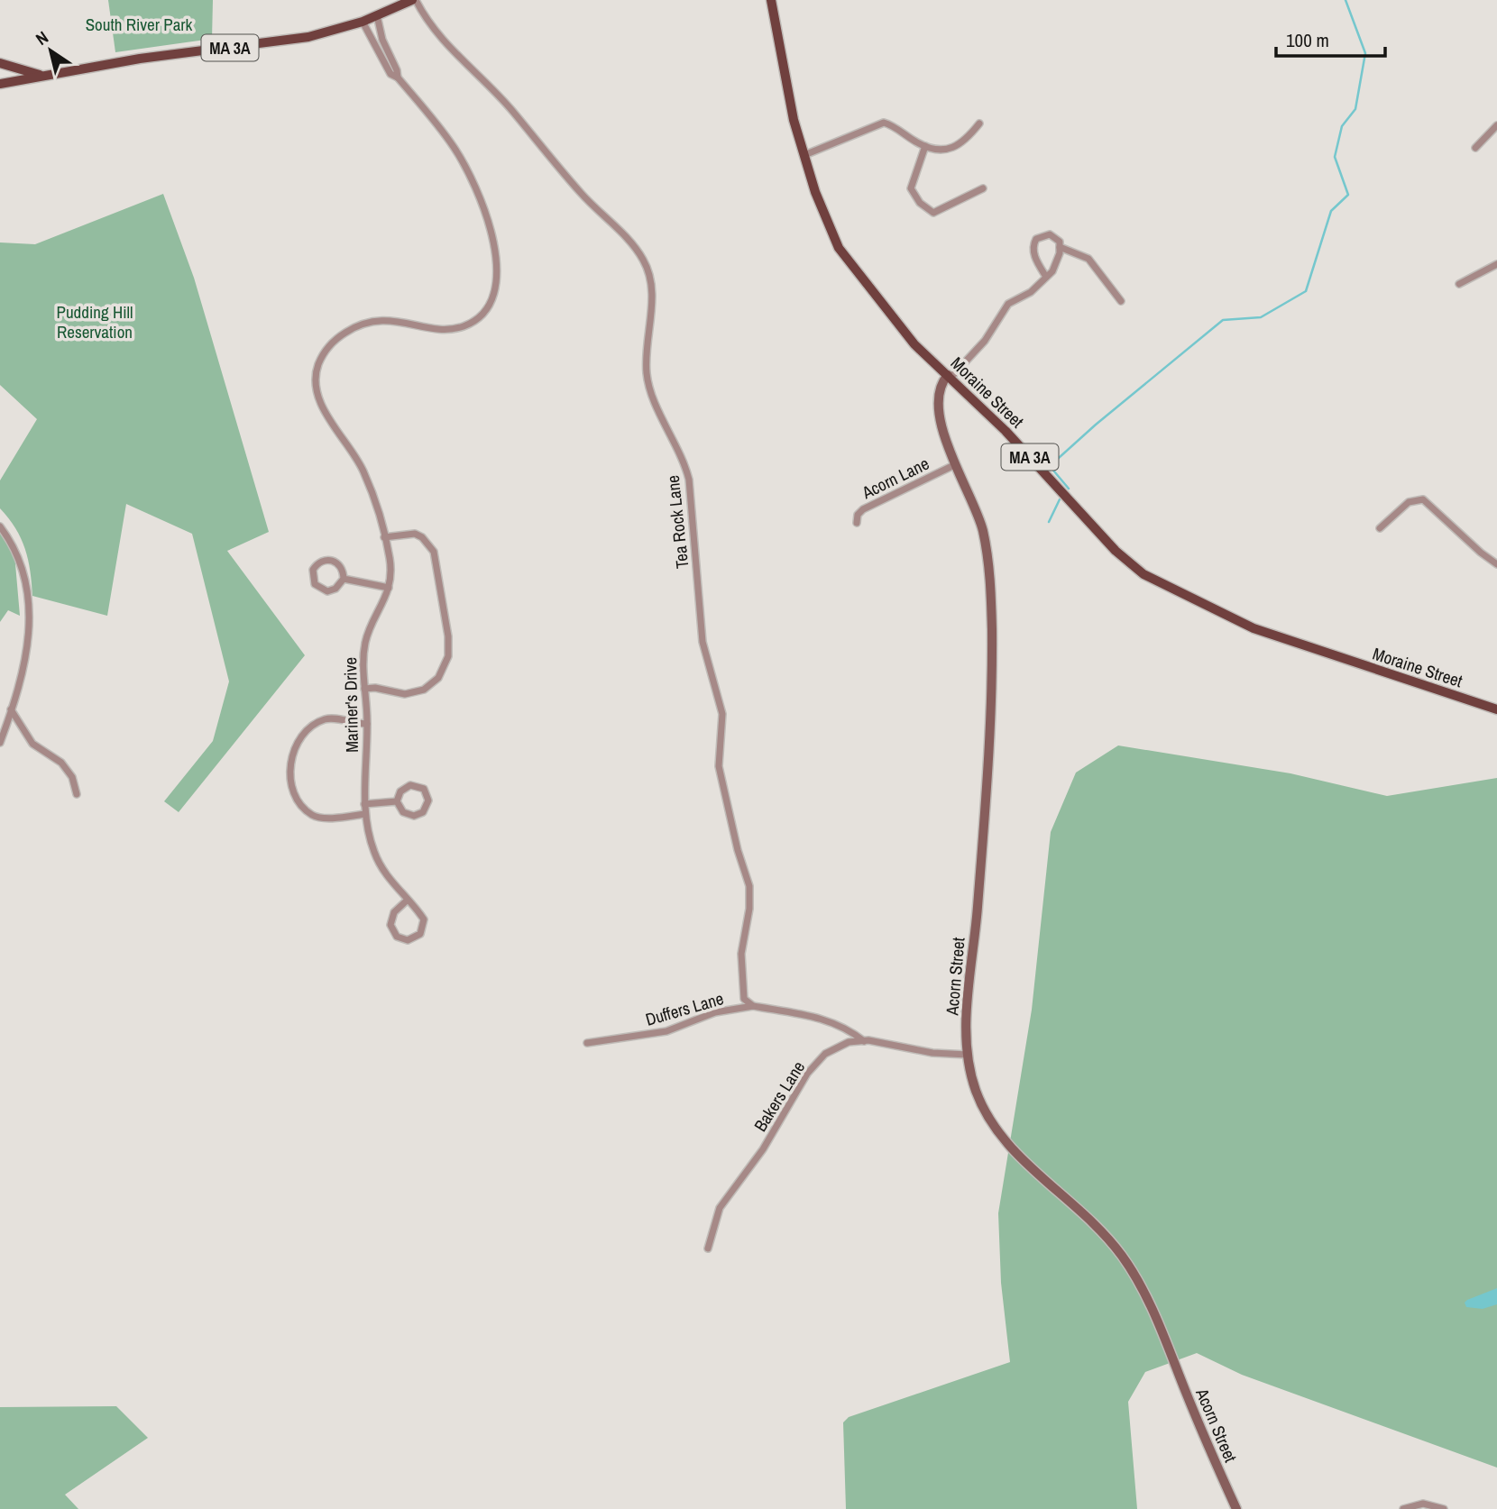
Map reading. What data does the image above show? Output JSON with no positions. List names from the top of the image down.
{
  "streets": {
    "main road": ["MA 3A", "Moraine Street", "Acorn Street"],
    "street": [
      "Acorn Lane",
      "Tea Rock Lane",
      "Mariner's Drive",
      "Duffers Lane",
      "Bakers Lane"
    ]
  },
  "crossings": [
    ["MA 3A", "Tea Rock Lane"],
    ["Moraine Street", "Acorn Street"],
    ["Acorn Lane", "Acorn Street"],
    ["Tea Rock Lane", "Duffers Lane"],
    ["Acorn Street", "Bakers Lane"]
  ],
  "parks": ["South River Park", "Pudding Hill Reservation"],
  "scale_bar": "100 m",
  "north": "top left"
}
